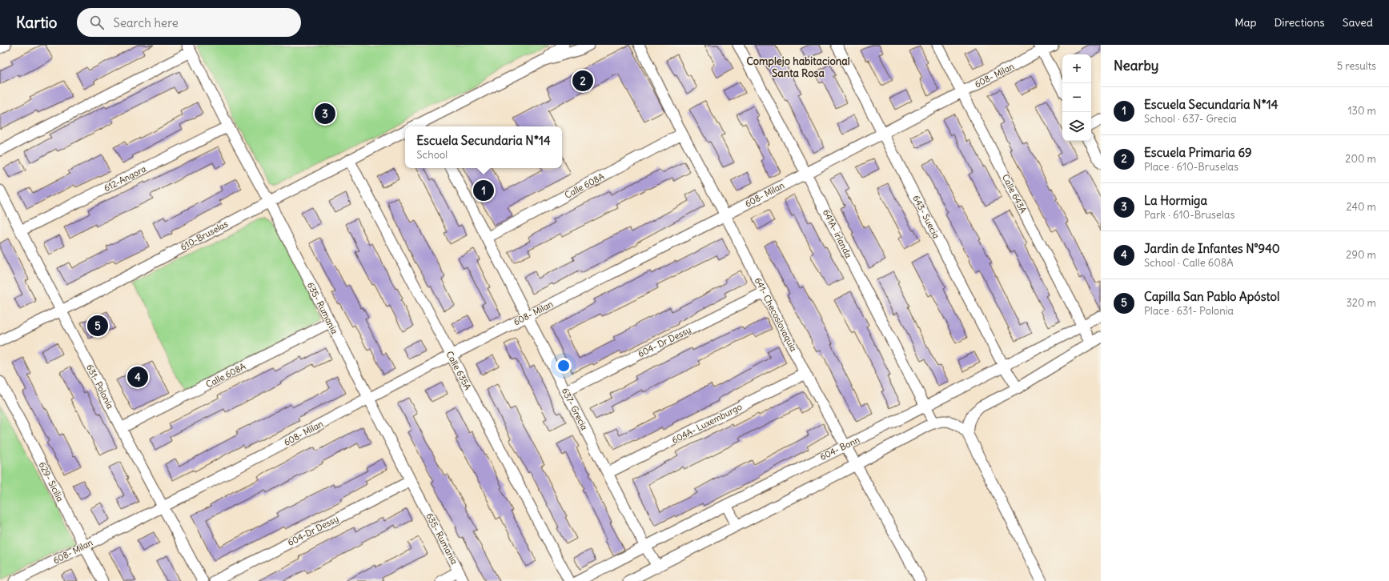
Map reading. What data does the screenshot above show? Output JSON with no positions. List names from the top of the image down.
{
  "streets": {
    "street": [
      "608- Milan",
      "612-Angora",
      "Calle 608A",
      "Calle 643A",
      "643- Suecia",
      "641A- irlanda",
      "610-Bruselas",
      "635- Rumania",
      "641- Checoslovaquia",
      "604- Dr Dessy",
      "Calle 635A",
      "631- Polonia",
      "637- Grecia",
      "604A- Luxemburgo",
      "604- Bonn",
      "629- Sicilia",
      "604-Dr Dessy"
    ]
  },
  "crossings": [
    ["608- Milan", "Calle 643A"],
    ["608- Milan", "643- Suecia"],
    ["608- Milan", "641A- irlanda"],
    ["608- Milan", "635- Rumania"],
    ["608- Milan", "641- Checoslovaquia"],
    ["608- Milan", "Calle 635A"],
    ["608- Milan", "631- Polonia"],
    ["608- Milan", "637- Grecia"],
    ["608- Milan", "629- Sicilia"],
    ["612-Angora", "635- Rumania"],
    ["612-Angora", "631- Polonia"],
    ["Calle 608A", "635- Rumania"],
    ["Calle 608A", "641- Checoslovaquia"],
    ["Calle 608A", "631- Polonia"],
    ["Calle 608A", "637- Grecia"],
    ["Calle 643A", "604- Bonn"],
    ["643- Suecia", "604- Bonn"],
    ["641A- irlanda", "604- Bonn"],
    ["610-Bruselas", "635- Rumania"],
    ["610-Bruselas", "Calle 635A"],
    ["610-Bruselas", "631- Polonia"],
    ["635- Rumania", "604-Dr Dessy"],
    ["641- Checoslovaquia", "604- Dr Dessy"],
    ["641- Checoslovaquia", "604A- Luxemburgo"],
    ["641- Checoslovaquia", "604- Bonn"],
    ["604- Dr Dessy", "637- Grecia"],
    ["637- Grecia", "604A- Luxemburgo"],
    ["637- Grecia", "604- Bonn"]
  ],
  "districts": ["Complejo habitacional Santa Rosa"],
  "page": {
    "header": "Kartio",
    "search": "Search here",
    "nav": ["Map", "Directions", "Saved"],
    "heading": ["Nearby", "5 results"],
    "map_buttons": ["+", "−"],
    "pins": [
      "2",
      "3",
      "1",
      "5",
      "4"
    ],
    "list": [
      {
        "mark": "1",
        "name": "Escuela Secundaria N*14",
        "note": "School · 637- Grecia",
        "value": "130 m"
      },
      {
        "mark": "2",
        "name": "Escuela Primaria 69",
        "note": "Place · 610-Bruselas",
        "value": "200 m"
      },
      {
        "mark": "3",
        "name": "La Hormiga",
        "note": "Park · 610-Bruselas",
        "value": "240 m"
      },
      {
        "mark": "4",
        "name": "Jardin de Infantes N°940",
        "note": "School · Calle 608A",
        "value": "290 m"
      },
      {
        "mark": "5",
        "name": "Capilla San Pablo Apóstol",
        "note": "Place · 631- Polonia",
        "value": "320 m"
      }
    ],
    "popup": ["Escuela Secundaria N*14", "School"]
  }
}
